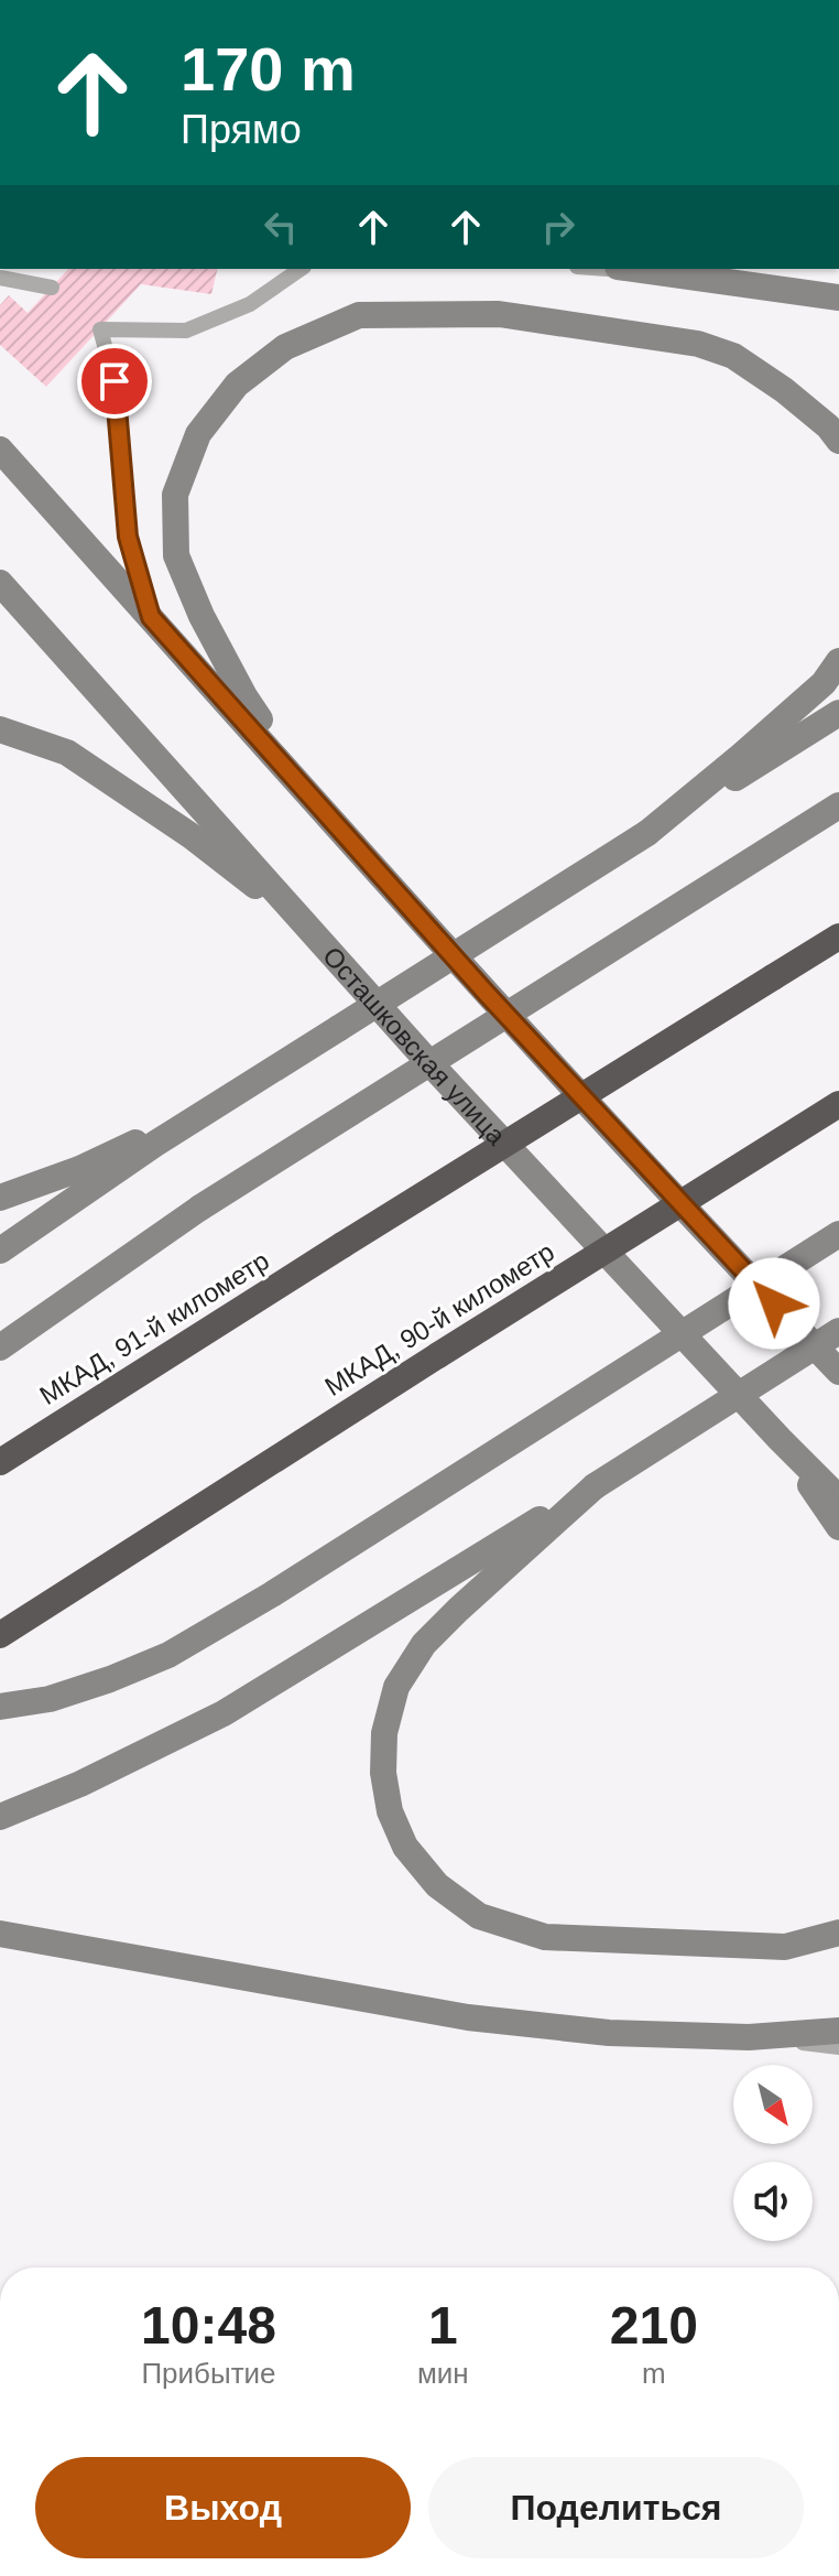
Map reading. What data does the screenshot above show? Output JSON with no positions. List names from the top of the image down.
{
  "streets": {
    "highway": ["МКАД, 90-й километр", "МКАД, 91-й километр"],
    "main road": ["Осташковская улица"]
  },
  "north": "bottom right",
  "page": {
    "turn": ["170 m", "Прямо"],
    "eta": [
      "10:48",
      "Прибытие",
      "1",
      "мин",
      "210",
      "m"
    ],
    "buttons": ["Выход", "Поделиться"]
  }
}
